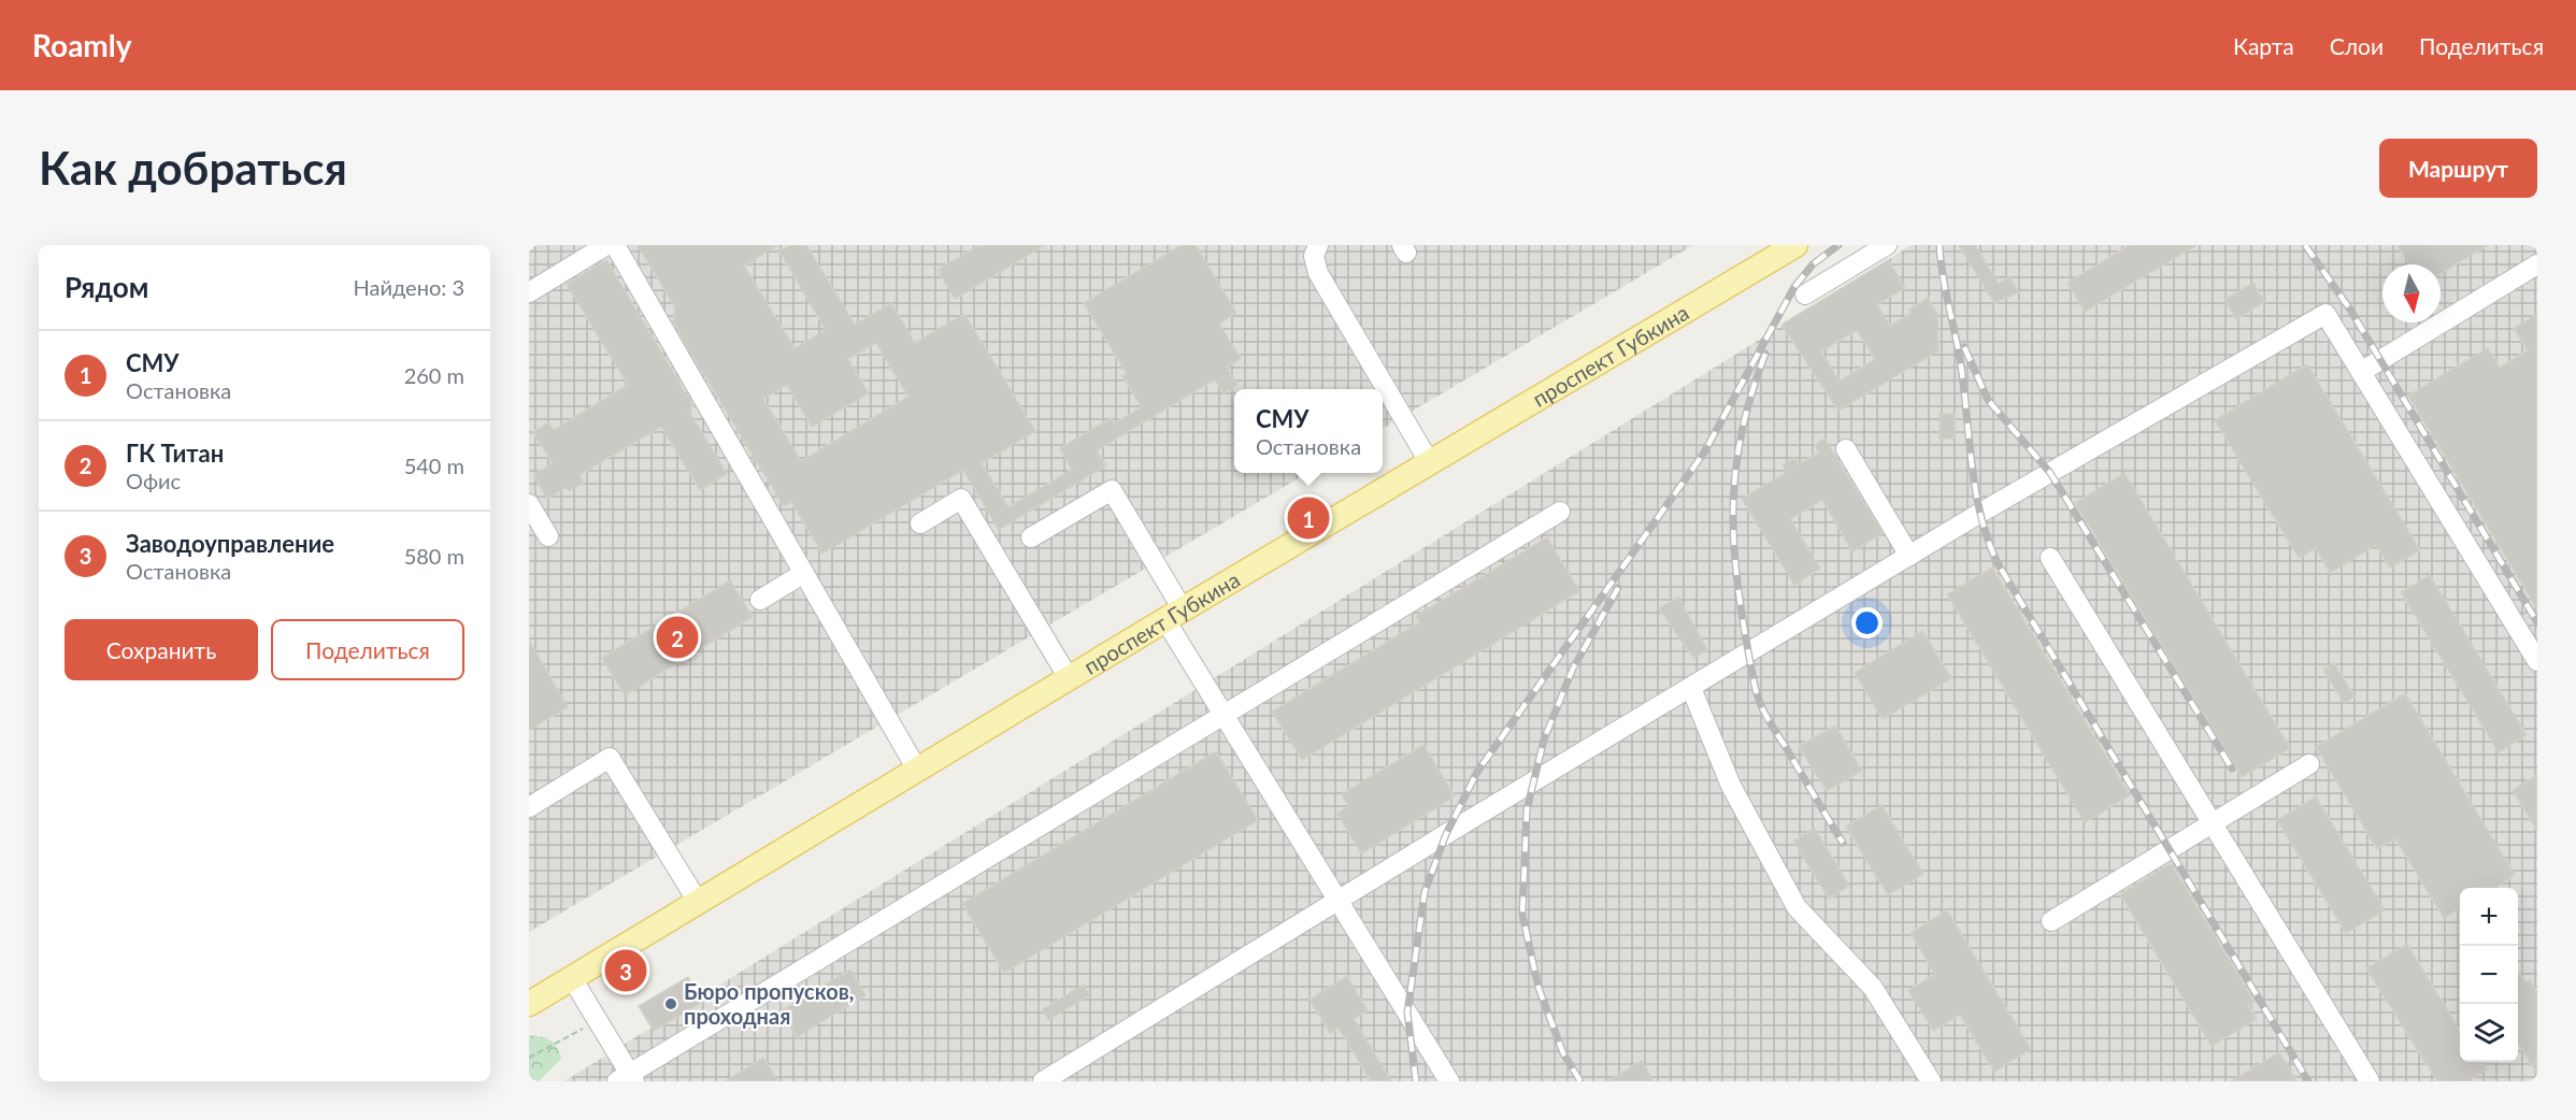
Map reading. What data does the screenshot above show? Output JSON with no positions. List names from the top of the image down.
{
  "streets": {
    "main road": ["проспект Губкина"]
  },
  "places": ["Бюро пропусков, проходная"],
  "north": "bottom",
  "page": {
    "header": "Roamly",
    "nav": ["Карта", "Слои", "Поделиться"],
    "buttons": [
      "Маршрут",
      ["Сохранить", "Поделиться"]
    ],
    "title": "Как добраться",
    "heading": ["Рядом", "Найдено: 3"],
    "list": [
      {
        "mark": "1",
        "name": "СМУ",
        "note": "Остановка",
        "value": "260 m"
      },
      {
        "mark": "2",
        "name": "ГК Титан",
        "note": "Офис",
        "value": "540 m"
      },
      {
        "mark": "3",
        "name": "Заводоуправление",
        "note": "Остановка",
        "value": "580 m"
      }
    ],
    "popup": ["СМУ", "Остановка"],
    "pins": ["1", "2", "3"],
    "map_buttons": ["+", "−"]
  }
}
